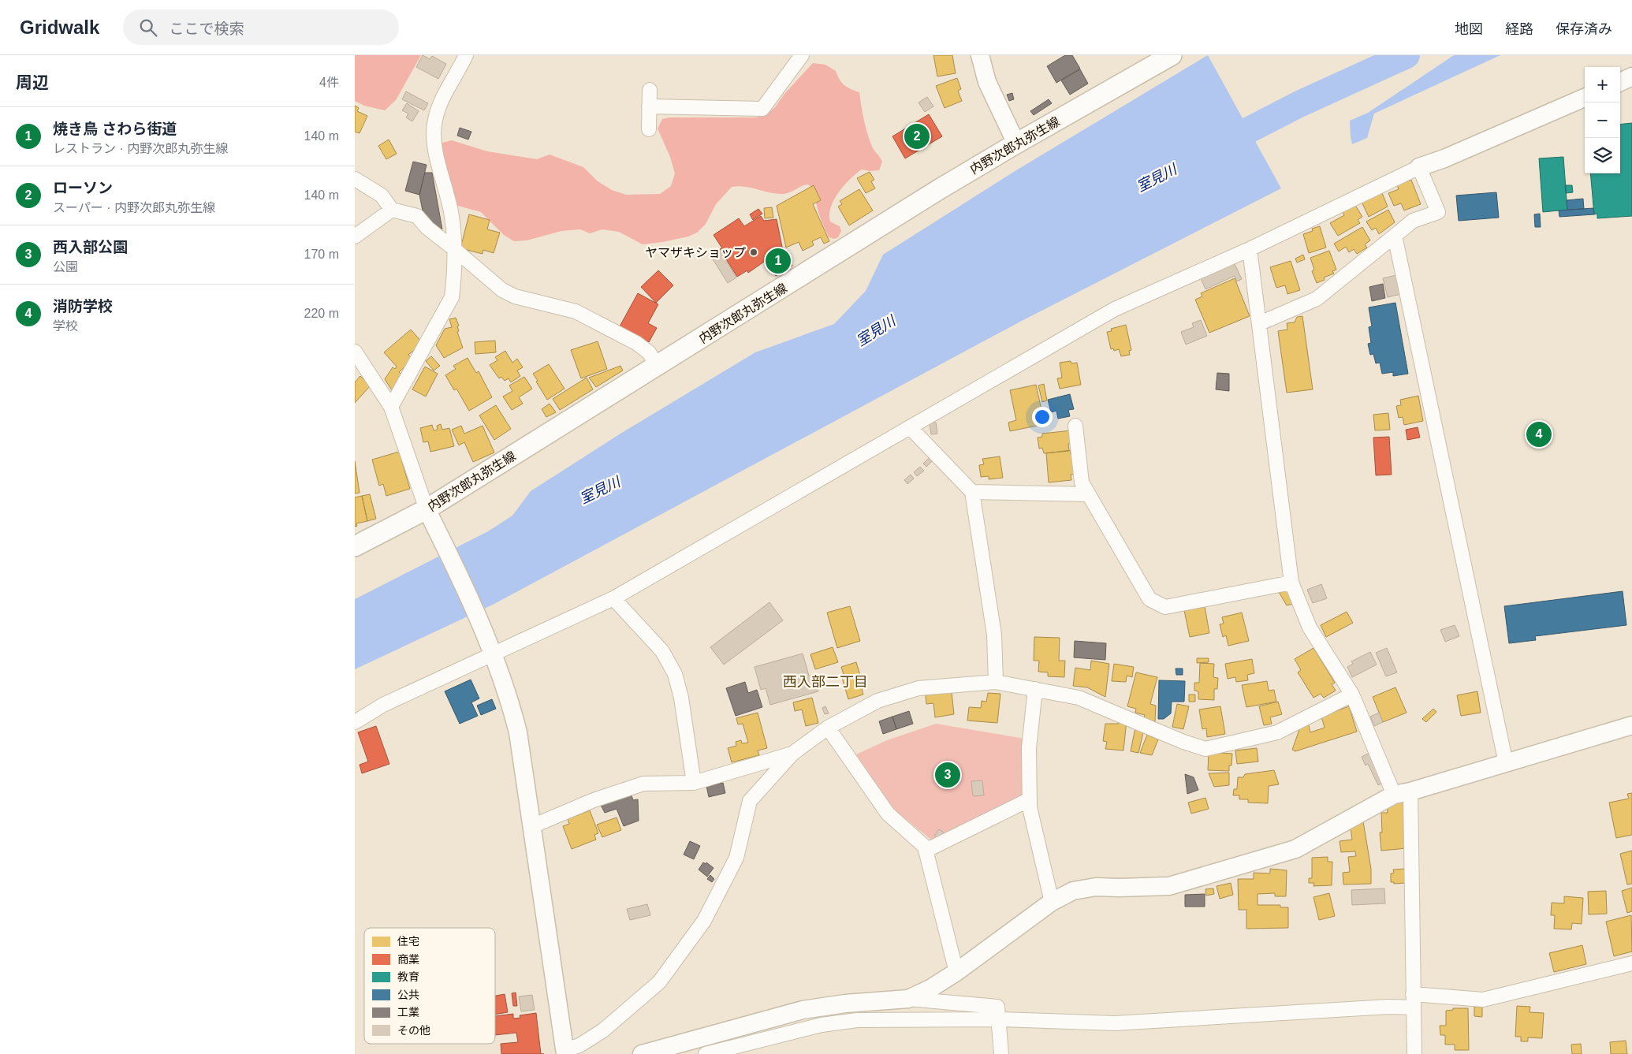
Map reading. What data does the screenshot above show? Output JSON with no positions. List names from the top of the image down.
{
  "streets": {
    "main road": ["内野次郎丸弥生線"]
  },
  "districts": ["西入部二丁目"],
  "water": ["室見川"],
  "places": ["ヤマザキショップ"],
  "legend": [
    "住宅",
    "商業",
    "教育",
    "公共",
    "工業",
    "その他"
  ],
  "page": {
    "header": "Gridwalk",
    "search": "ここで検索",
    "nav": ["地図", "経路", "保存済み"],
    "heading": ["周辺", "4件"],
    "map_buttons": ["+", "−"],
    "list": [
      {
        "mark": "1",
        "name": "焼き鳥 さわら街道",
        "note": "レストラン · 内野次郎丸弥生線",
        "value": "140 m"
      },
      {
        "mark": "2",
        "name": "ローソン",
        "note": "スーパー · 内野次郎丸弥生線",
        "value": "140 m"
      },
      {
        "mark": "3",
        "name": "西入部公園",
        "note": "公園",
        "value": "170 m"
      },
      {
        "mark": "4",
        "name": "消防学校",
        "note": "学校",
        "value": "220 m"
      }
    ],
    "pins": [
      "2",
      "1",
      "4",
      "3"
    ]
  }
}
